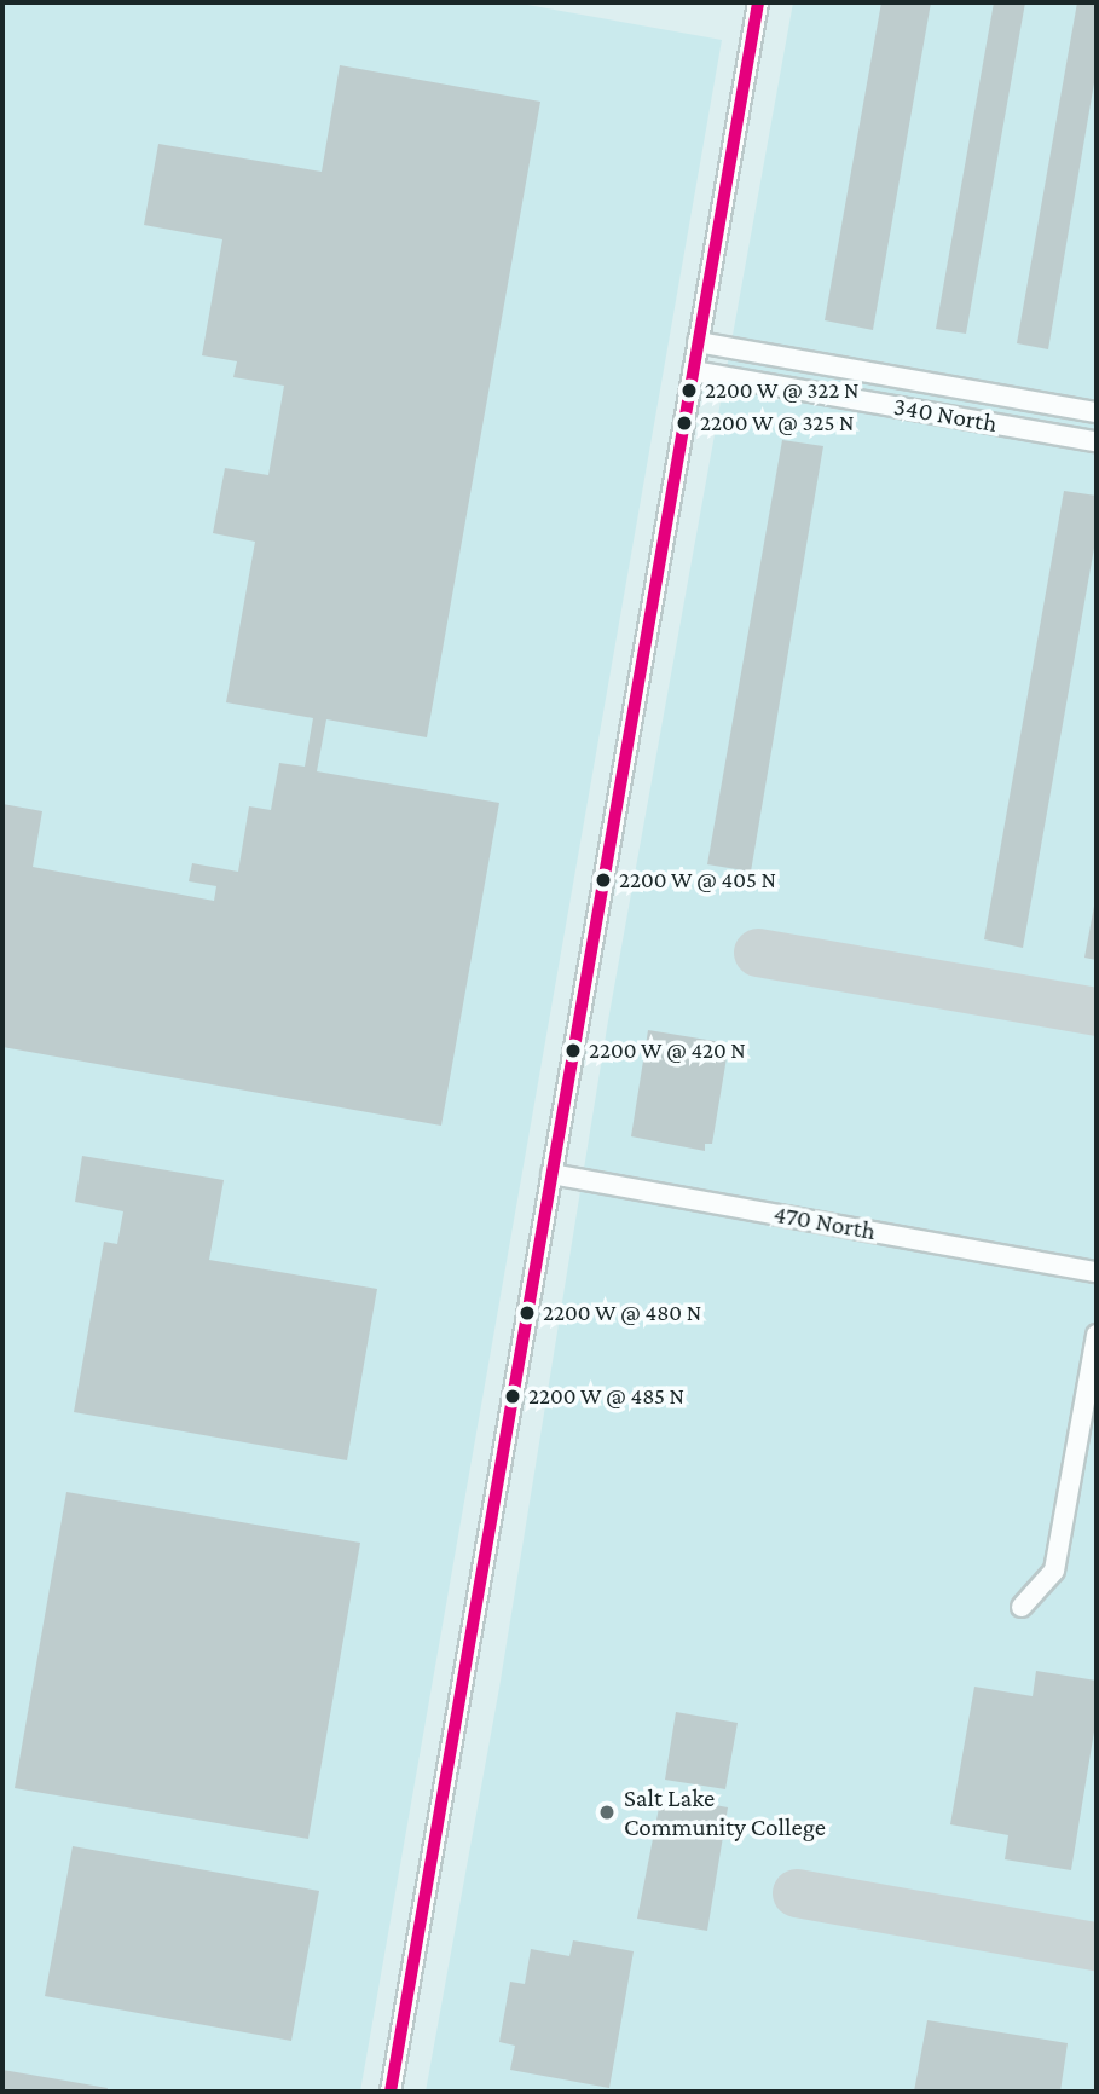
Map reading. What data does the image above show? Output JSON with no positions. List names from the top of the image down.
{
  "streets": {
    "street": ["340 North", "470 North"]
  },
  "places": [
    "2200 W @ 322 N",
    "2200 W @ 325 N",
    "2200 W @ 405 N",
    "2200 W @ 420 N",
    "2200 W @ 480 N",
    "2200 W @ 485 N",
    "Salt Lake Community College"
  ]
}
